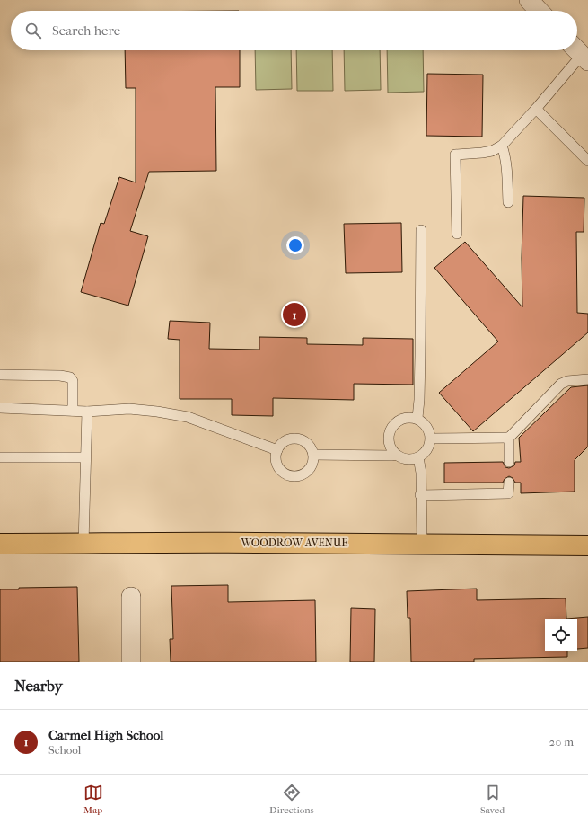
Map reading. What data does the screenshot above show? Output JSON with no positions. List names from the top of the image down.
{
  "streets": {
    "main road": ["WOODROW AVENUE"]
  },
  "page": {
    "search": "Search here",
    "pins": "1",
    "heading": "Nearby",
    "list": [
      {
        "mark": "1",
        "name": "Carmel High School",
        "note": "School",
        "value": "20 m"
      }
    ],
    "nav": ["Map", "Directions", "Saved"]
  }
}
